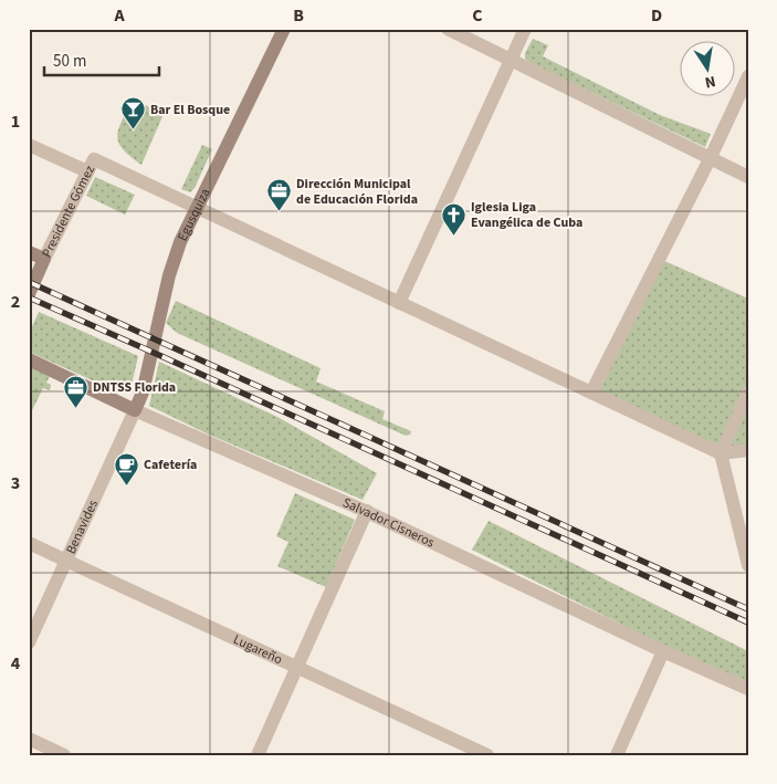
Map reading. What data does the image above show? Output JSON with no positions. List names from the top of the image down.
{
  "streets": {
    "main road": ["Presidente Gómez", "Egusquiza", "Salvador Cisneros"],
    "street": ["Benavides", "Lugareño"]
  },
  "crossings": [
    ["Egusquiza", "Salvador Cisneros"],
    ["Egusquiza", "Benavides"],
    ["Salvador Cisneros", "Benavides"],
    ["Benavides", "Lugareño"]
  ],
  "places": {
    "bar": ["Bar El Bosque"],
    "office": ["Dirección Municipal de Educación Florida", "DNTSS Florida"],
    "church": ["Iglesia Liga Evangélica de Cuba"],
    "cafe": ["Cafetería"]
  },
  "scale_bar": "50 m",
  "north": "bottom",
  "grid": {
    "columns": [
      "A",
      "B",
      "C",
      "D"
    ],
    "rows": [
      "1",
      "2",
      "3",
      "4"
    ]
  }
}
